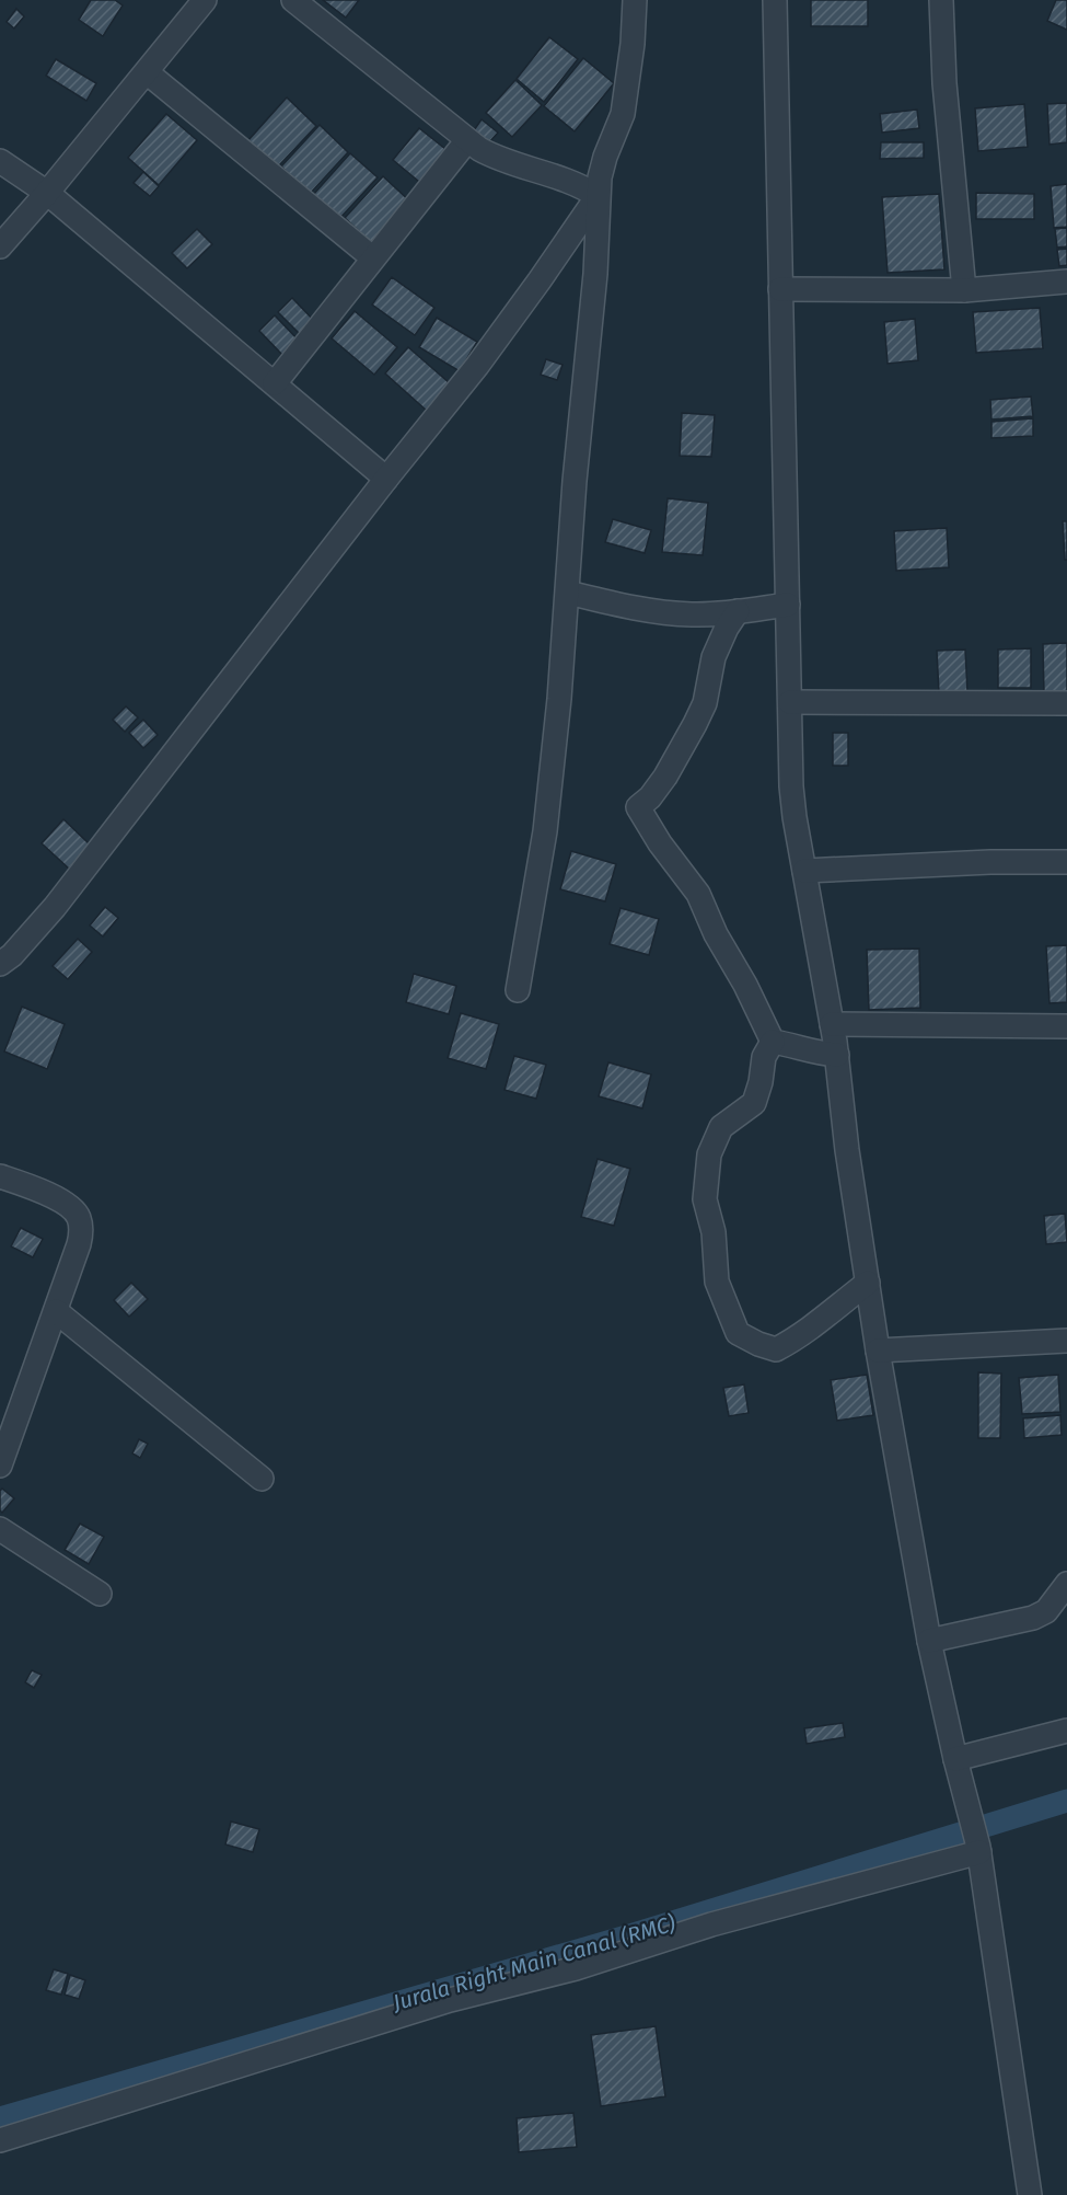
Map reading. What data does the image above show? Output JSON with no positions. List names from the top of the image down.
{
  "water": ["Jurala Right Main Canal (RMC)"]
}
